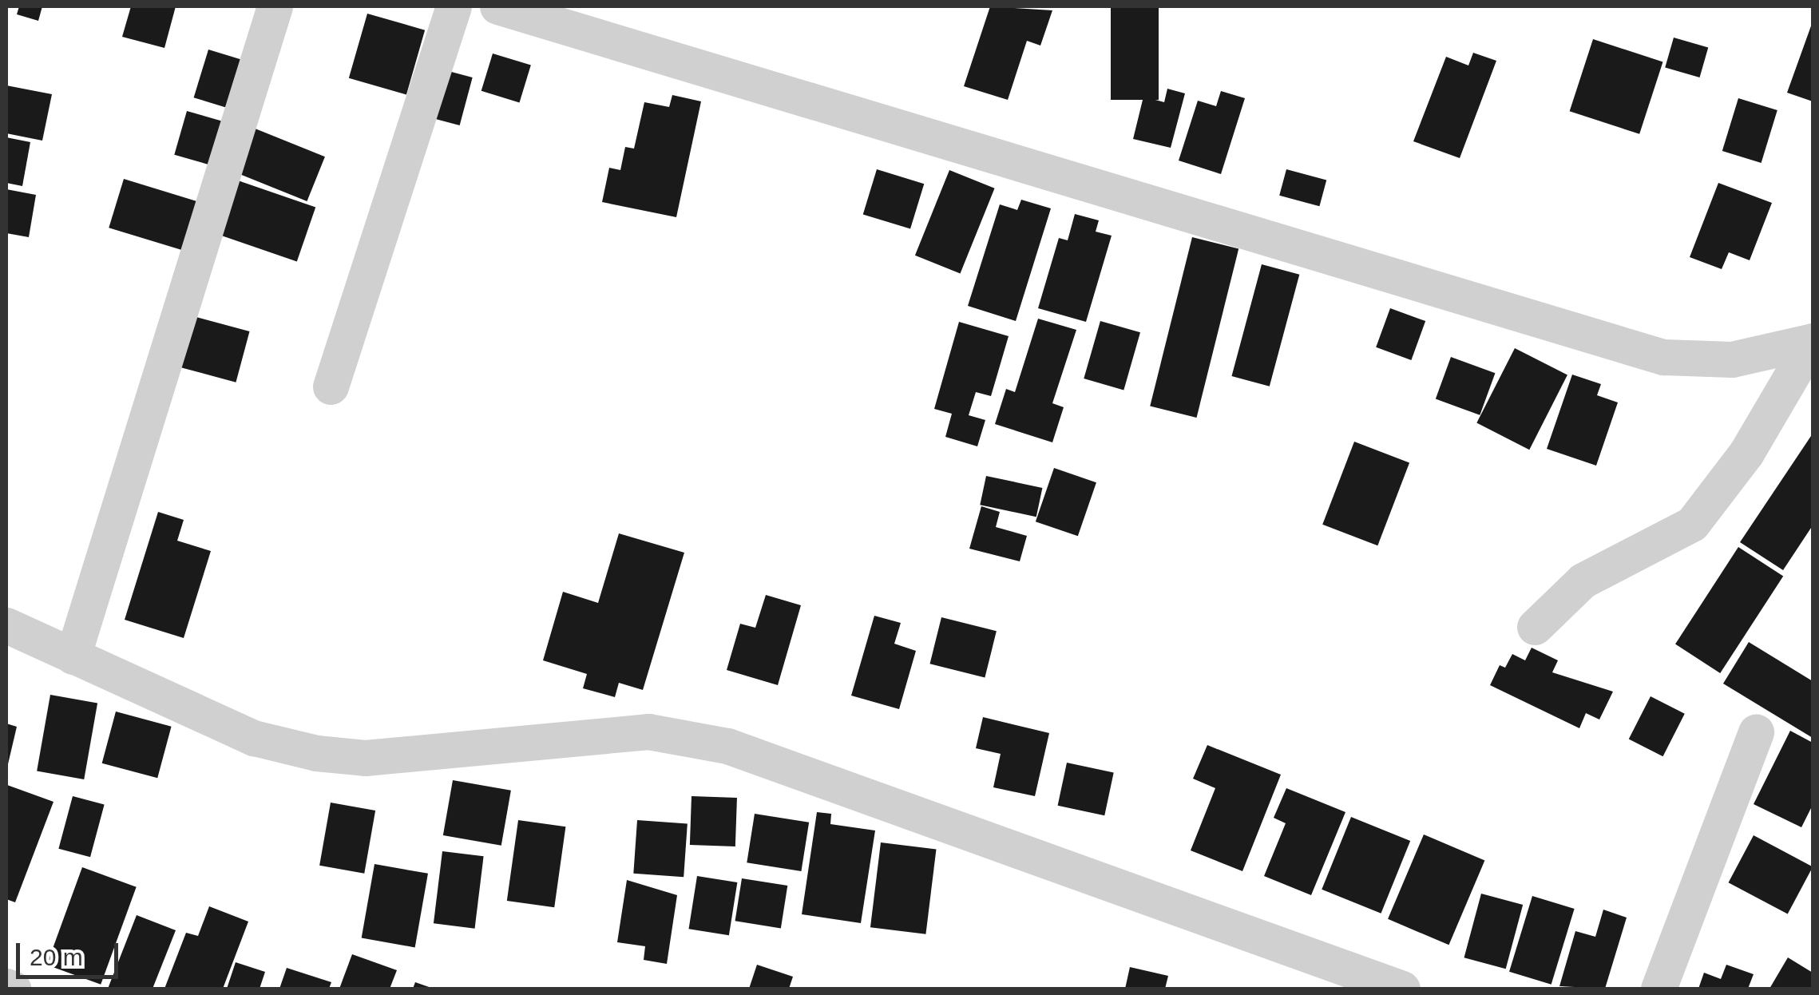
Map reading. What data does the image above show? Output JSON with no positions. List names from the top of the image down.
{
  "scale_bar": "20 m"
}
